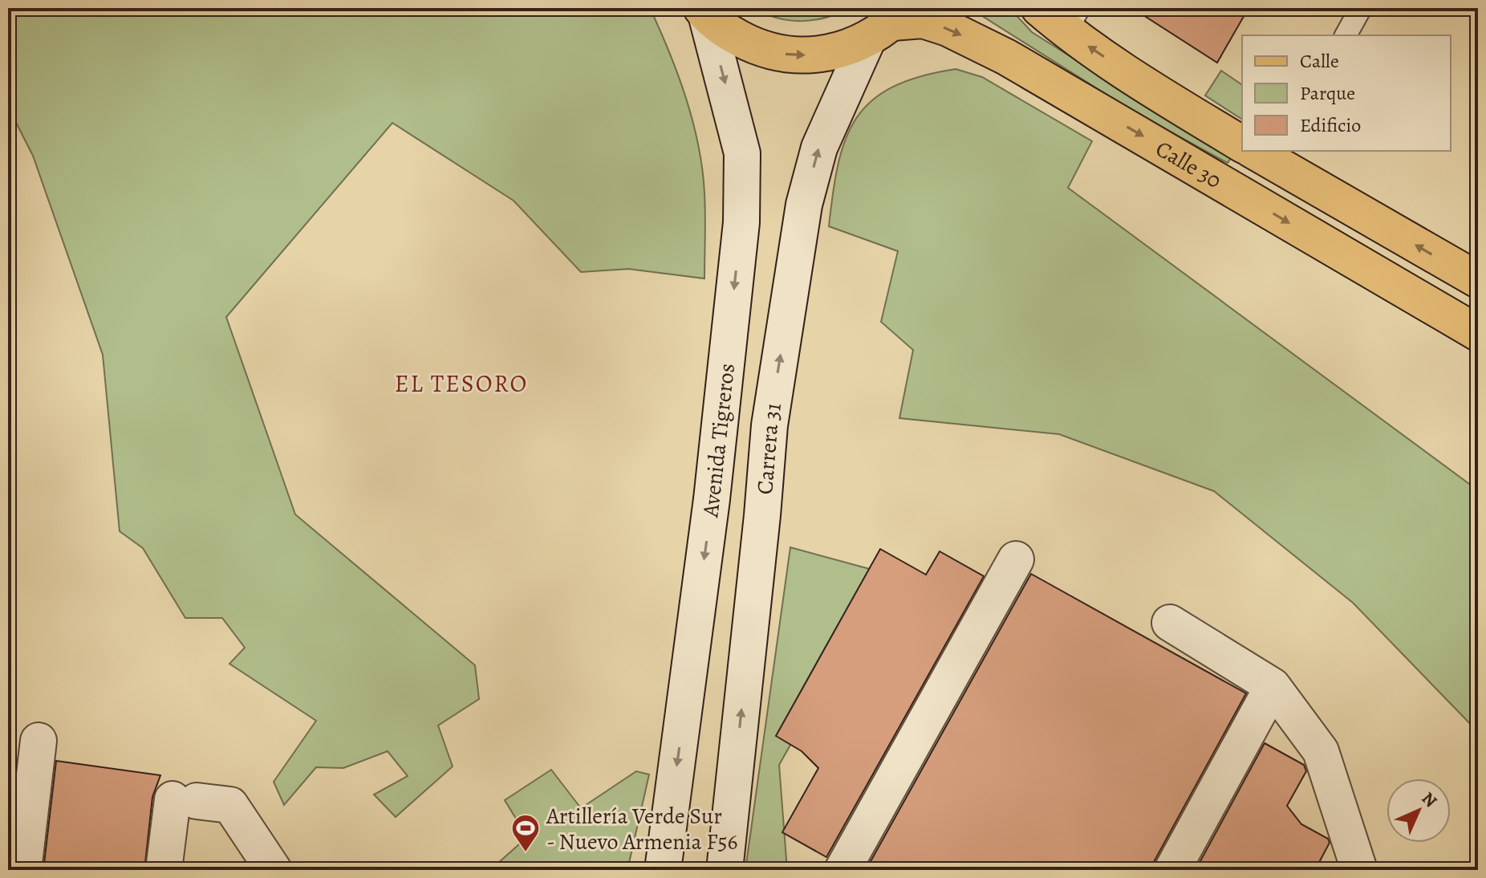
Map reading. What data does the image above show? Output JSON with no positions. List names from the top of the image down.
{
  "streets": {
    "main road": ["Calle 30", "Avenida Tigreros", "Carrera 31"]
  },
  "crossings": [
    ["Calle 30", "Avenida Tigreros"],
    ["Calle 30", "Carrera 31"]
  ],
  "one_way": ["Avenida Tigreros"],
  "districts": ["EL TESORO"],
  "places": {
    "sports": ["Artillería Verde Sur - Nuevo Armenia F56"]
  },
  "legend": ["Calle", "Parque", "Edificio"],
  "north": "top right"
}
